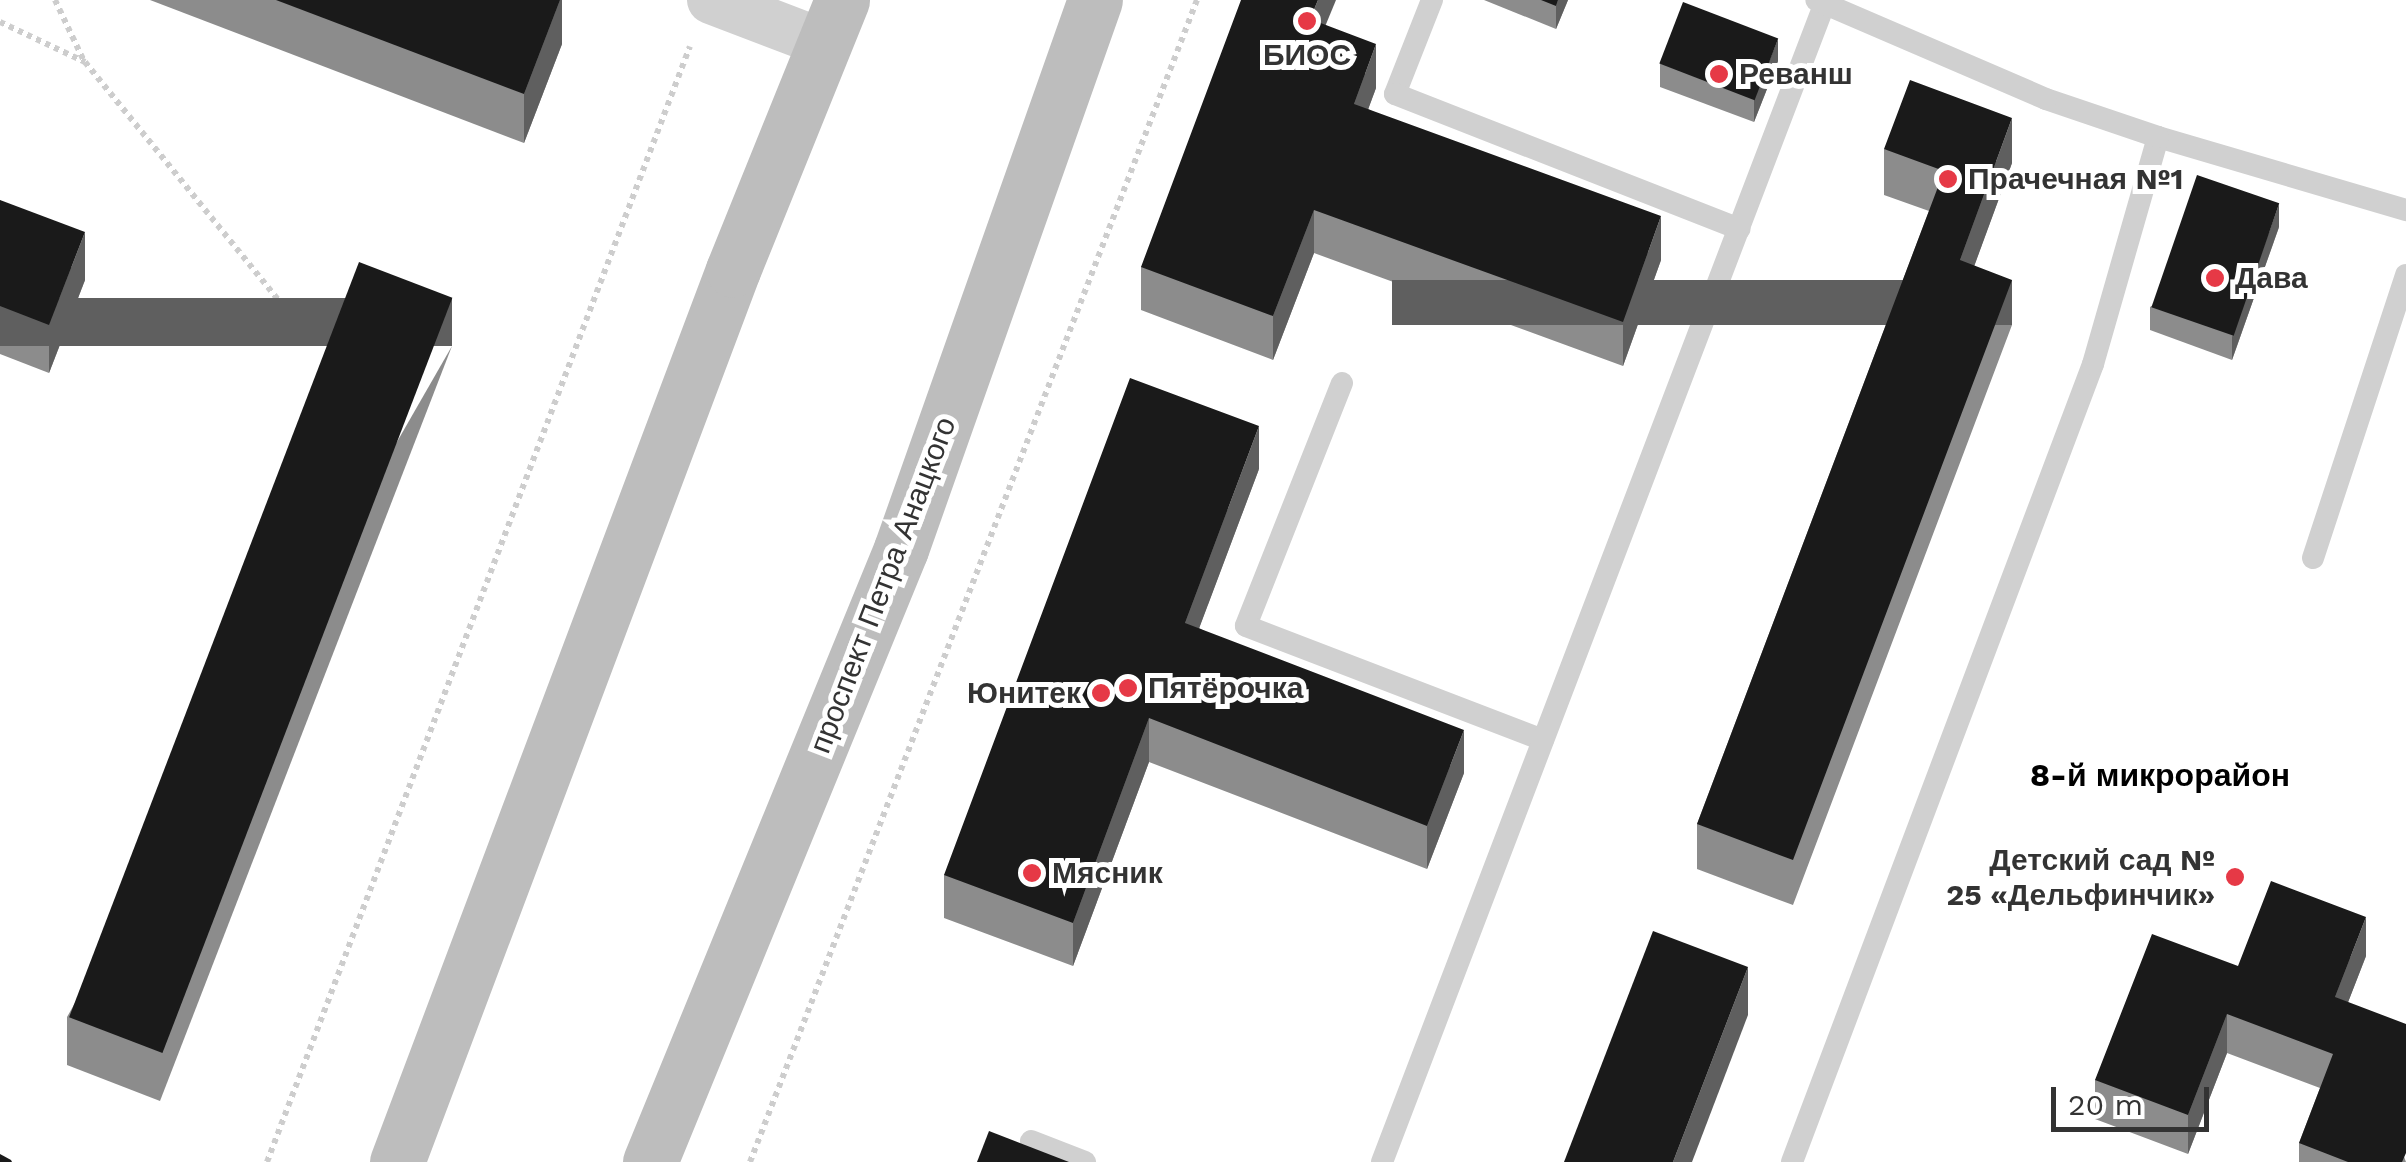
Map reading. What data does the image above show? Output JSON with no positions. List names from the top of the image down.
{
  "streets": {
    "main road": ["проспект Петра Анацкого"]
  },
  "districts": ["8-й микрорайон"],
  "places": [
    "БИОС",
    "Реванш",
    "Прачечная №1",
    "Дава",
    "Пятёрочка",
    "Юнитек",
    "Мясник",
    "Детский сад № 25 «Дельфинчик»"
  ],
  "scale_bar": "20 m"
}
